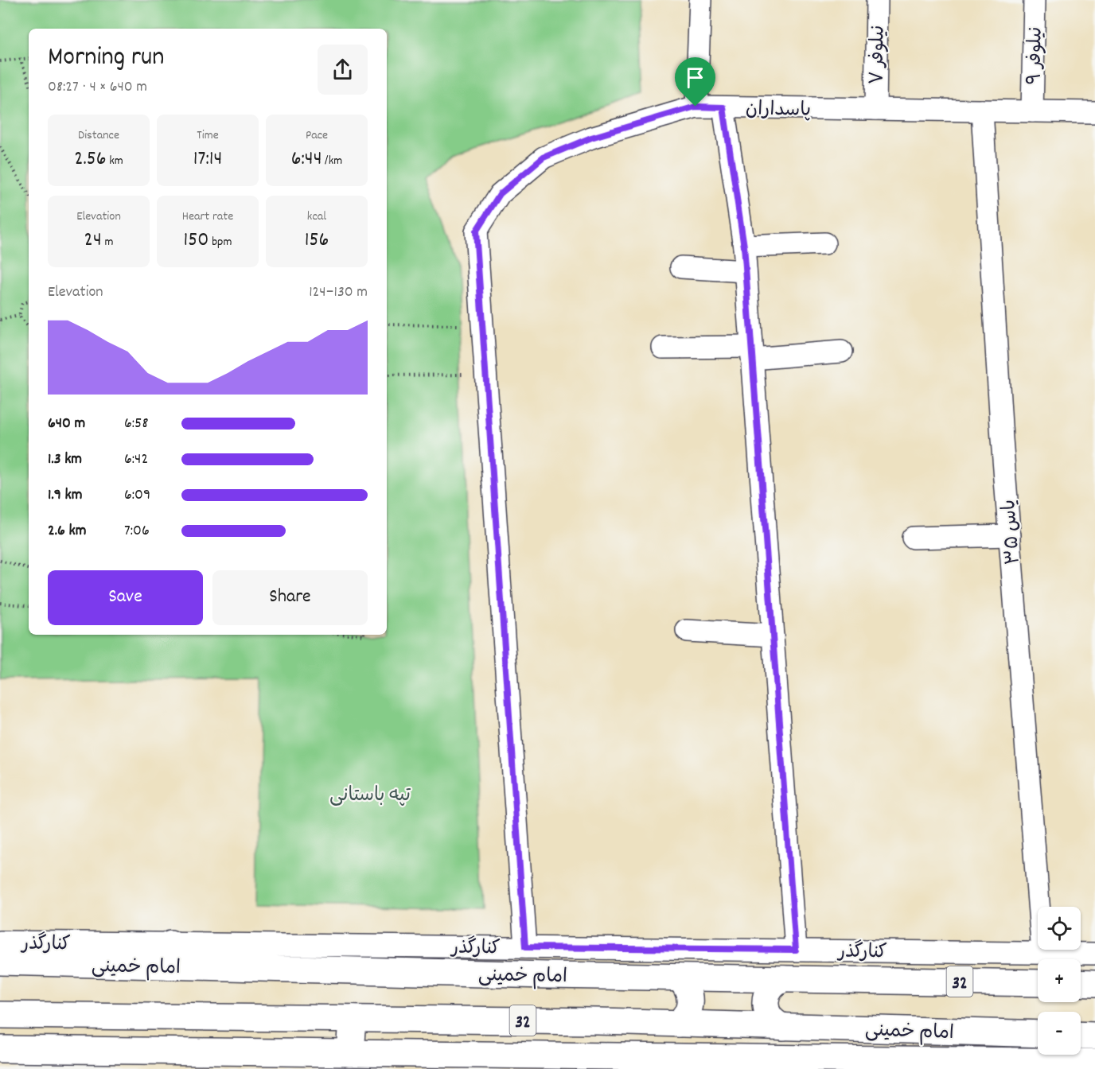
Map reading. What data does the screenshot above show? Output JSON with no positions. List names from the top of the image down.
{
  "streets": {
    "main road": ["امام خمینی", "32"],
    "street": [
      "نیلوفر ۷",
      "نیلوفر ۹",
      "پاسداران",
      "یاس ۳۵",
      "کنارگذر"
    ]
  },
  "crossings": [
    ["نیلوفر ۷", "پاسداران"],
    ["نیلوفر ۹", "پاسداران"],
    ["پاسداران", "یاس ۳۵"],
    ["یاس ۳۵", "کنارگذر"],
    ["کنارگذر", "امام خمینی"]
  ],
  "parks": ["تپه باستانی"],
  "page": {
    "heading": ["Morning run", "08:27 · 4 × 640 m"],
    "stats": [
      ["Distance", "2.56 km"],
      ["Time", "17:14"],
      ["Pace", "6:44 /km"],
      ["Elevation", "24 m"],
      ["Heart rate", "150 bpm"],
      ["kcal", "156"]
    ],
    "chart": ["Elevation", "124–130 m"],
    "list": [
      {
        "name": "640 m",
        "note": "6:58"
      },
      {
        "name": "1.3 km",
        "note": "6:42"
      },
      {
        "name": "1.9 km",
        "note": "6:09"
      },
      {
        "name": "2.6 km",
        "note": "7:06"
      }
    ],
    "buttons": ["Save", "Share"],
    "map_buttons": ["+", "−"]
  }
}
